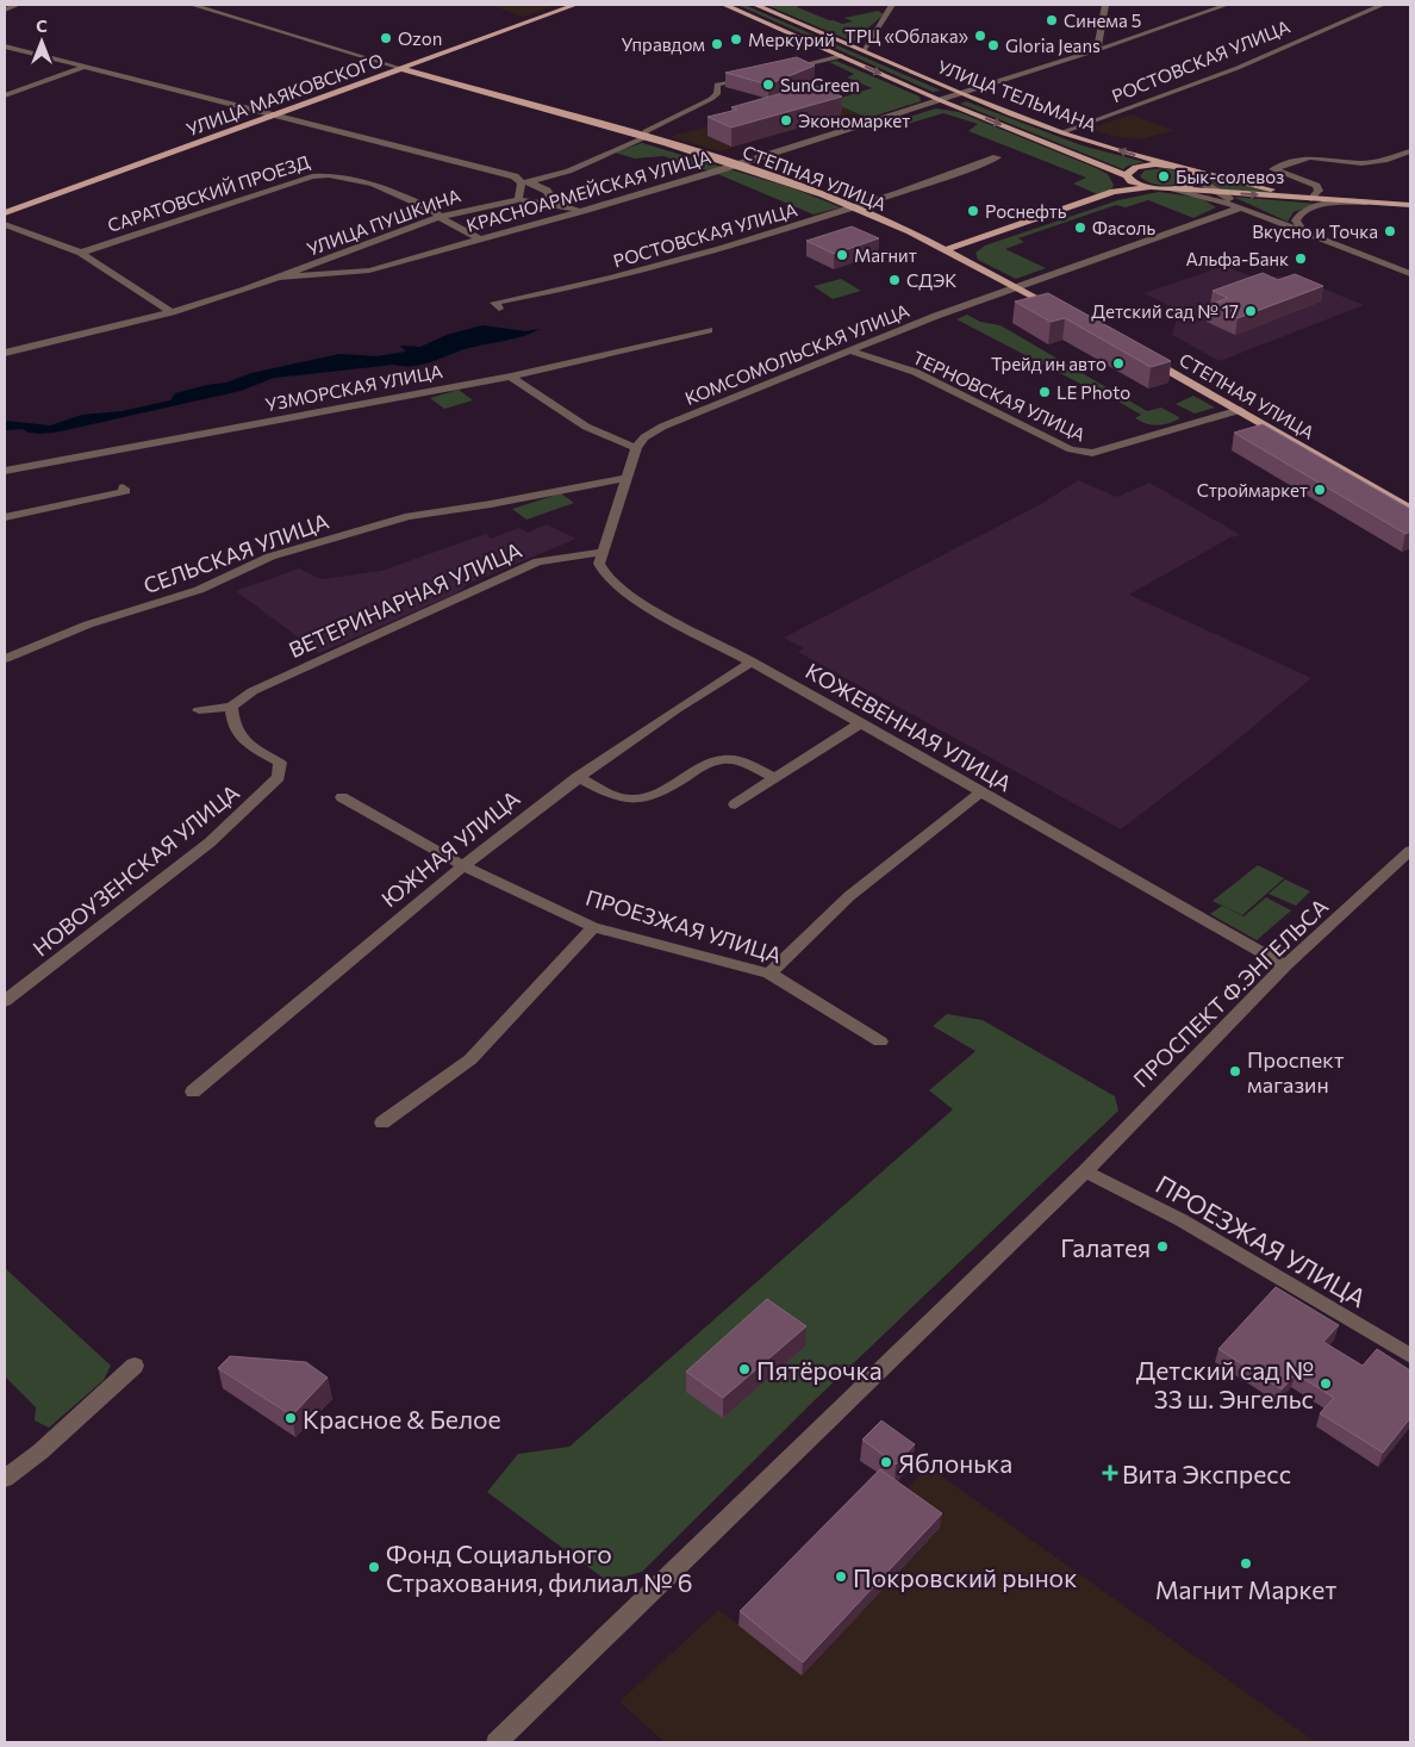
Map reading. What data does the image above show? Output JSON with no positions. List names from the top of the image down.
{
  "streets": {
    "main road": ["УЛИЦА МАЯКОВСКОГО", "УЛИЦА ТЕЛЬМАНА", "СТЕПНАЯ УЛИЦА"],
    "street": [
      "РОСТОВСКАЯ УЛИЦА",
      "КРАСНОАРМЕЙСКАЯ УЛИЦА",
      "САРАТОВСКИЙ ПРОЕЗД",
      "УЛИЦА ПУШКИНА",
      "КОМСОМОЛЬСКАЯ УЛИЦА",
      "УЗМОРСКАЯ УЛИЦА",
      "ТЕРНОВСКАЯ УЛИЦА",
      "СЕЛЬСКАЯ УЛИЦА",
      "ВЕТЕРИНАРНАЯ УЛИЦА",
      "КОЖЕВЕННАЯ УЛИЦА",
      "ЮЖНАЯ УЛИЦА",
      "НОВОУЗЕНСКАЯ УЛИЦА",
      "ПРОЕЗЖАЯ УЛИЦА",
      "ПРОСПЕКТ Ф.ЭНГЕЛЬСА"
    ]
  },
  "crossings": [
    ["РОСТОВСКАЯ УЛИЦА", "УЛИЦА ТЕЛЬМАНА"],
    ["РОСТОВСКАЯ УЛИЦА", "СТЕПНАЯ УЛИЦА"],
    ["УЛИЦА МАЯКОВСКОГО", "СТЕПНАЯ УЛИЦА"],
    ["УЛИЦА ТЕЛЬМАНА", "КРАСНОАРМЕЙСКАЯ УЛИЦА"],
    ["УЛИЦА ТЕЛЬМАНА", "КОМСОМОЛЬСКАЯ УЛИЦА"],
    ["СТЕПНАЯ УЛИЦА", "КРАСНОАРМЕЙСКАЯ УЛИЦА"],
    ["СТЕПНАЯ УЛИЦА", "КОМСОМОЛЬСКАЯ УЛИЦА"],
    ["СТЕПНАЯ УЛИЦА", "ТЕРНОВСКАЯ УЛИЦА"],
    ["КРАСНОАРМЕЙСКАЯ УЛИЦА", "САРАТОВСКИЙ ПРОЕЗД"],
    ["КРАСНОАРМЕЙСКАЯ УЛИЦА", "УЛИЦА ПУШКИНА"],
    ["САРАТОВСКИЙ ПРОЕЗД", "УЛИЦА ПУШКИНА"],
    ["КОМСОМОЛЬСКАЯ УЛИЦА", "ТЕРНОВСКАЯ УЛИЦА"],
    ["СЕЛЬСКАЯ УЛИЦА", "КОЖЕВЕННАЯ УЛИЦА"],
    ["ВЕТЕРИНАРНАЯ УЛИЦА", "КОЖЕВЕННАЯ УЛИЦА"],
    ["ВЕТЕРИНАРНАЯ УЛИЦА", "НОВОУЗЕНСКАЯ УЛИЦА"],
    ["КОЖЕВЕННАЯ УЛИЦА", "ЮЖНАЯ УЛИЦА"],
    ["КОЖЕВЕННАЯ УЛИЦА", "ПРОСПЕКТ Ф.ЭНГЕЛЬСА"],
    ["ЮЖНАЯ УЛИЦА", "ПРОЕЗЖАЯ УЛИЦА"],
    ["ПРОЕЗЖАЯ УЛИЦА", "ПРОСПЕКТ Ф.ЭНГЕЛЬСА"]
  ],
  "places": {
    "other": [
      "Синема 5",
      "ТРЦ «Облака»",
      "Ozon",
      "Меркурий",
      "Управдом",
      "Gloria Jeans",
      "SunGreen",
      "Экономаркет",
      "Бык-солевоз",
      "Роснефть",
      "Фасоль",
      "Вкусно и Точка",
      "Магнит",
      "Альфа-Банк",
      "СДЭК",
      "Детский сад № 17",
      "Трейд ин авто",
      "LE Photo",
      "Строймаркет",
      "Проспект магазин",
      "Галатея",
      "Пятёрочка",
      "Детский сад № 33 ш. Энгельс",
      "Красное & Белое",
      "Яблонька",
      "Магнит Маркет",
      "Фонд Социального Страхования, филиал № 6",
      "Покровский рынок"
    ],
    "health": ["Вита Экспресс"]
  },
  "north": "top"
}
